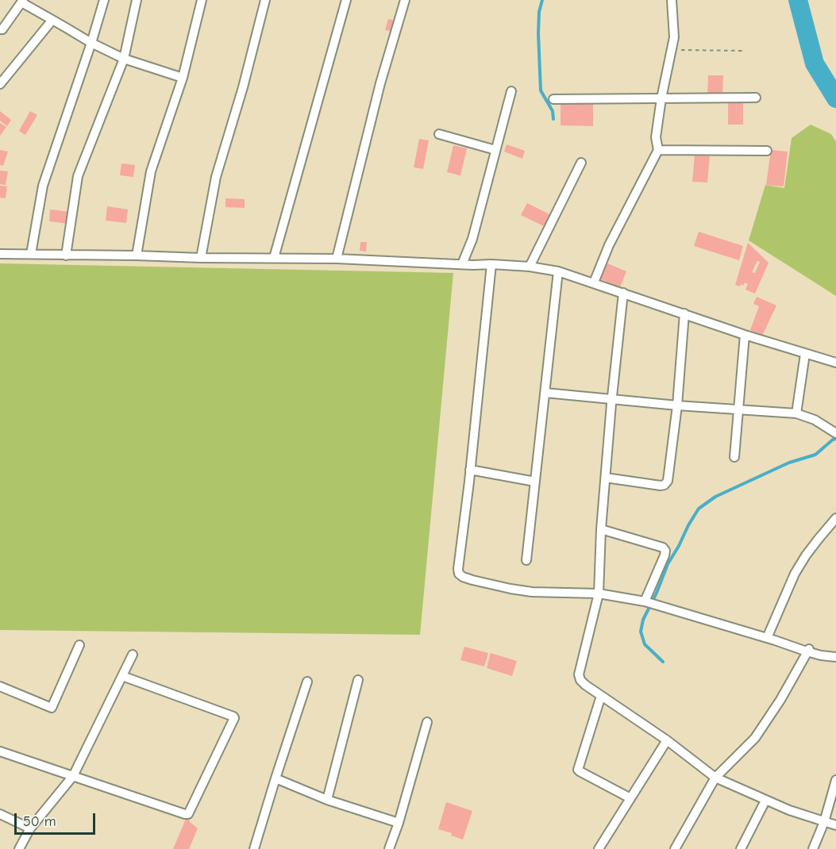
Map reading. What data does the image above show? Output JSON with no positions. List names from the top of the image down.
{
  "scale_bar": "50 m"
}
